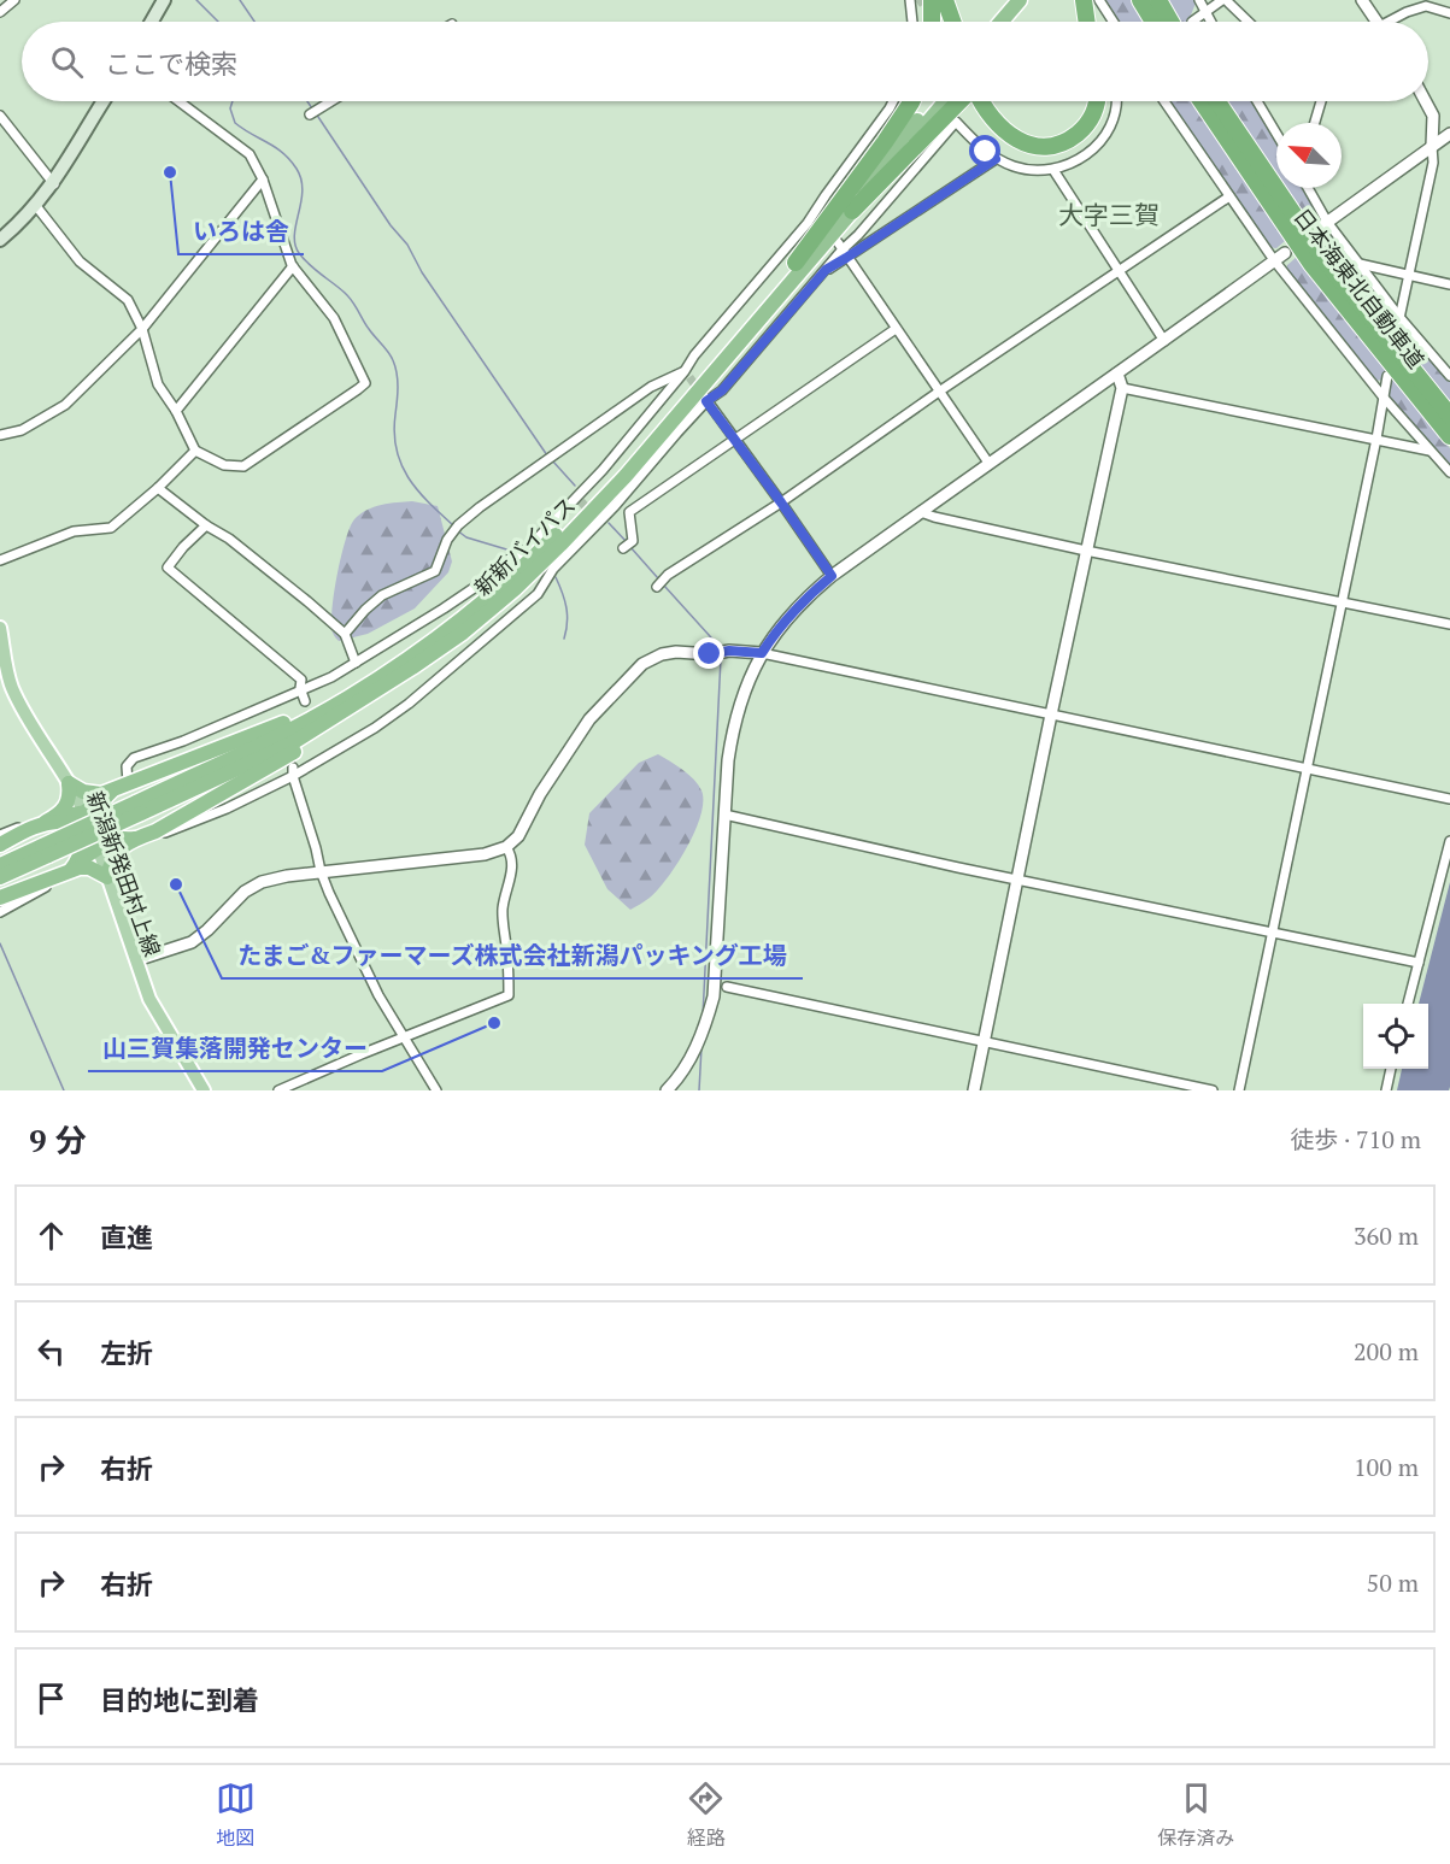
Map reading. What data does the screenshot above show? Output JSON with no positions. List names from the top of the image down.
{
  "streets": {
    "highway": ["日本海東北自動車道", "新新バイパス"],
    "main road": ["新潟新発田村上線"]
  },
  "districts": ["大字三賀"],
  "places": ["いろは舎", "たまご&ファーマーズ株式会社新潟パッキング工場", "山三賀集落開発センター"],
  "north": "top left",
  "page": {
    "search": "ここで検索",
    "heading": ["9 分", "徒歩 · 710 m"],
    "list": [
      ["直進", "360 m"],
      ["左折", "200 m"],
      ["右折", "100 m"],
      ["右折", "50 m"],
      "目的地に到着"
    ],
    "nav": ["地図", "経路", "保存済み"]
  }
}
